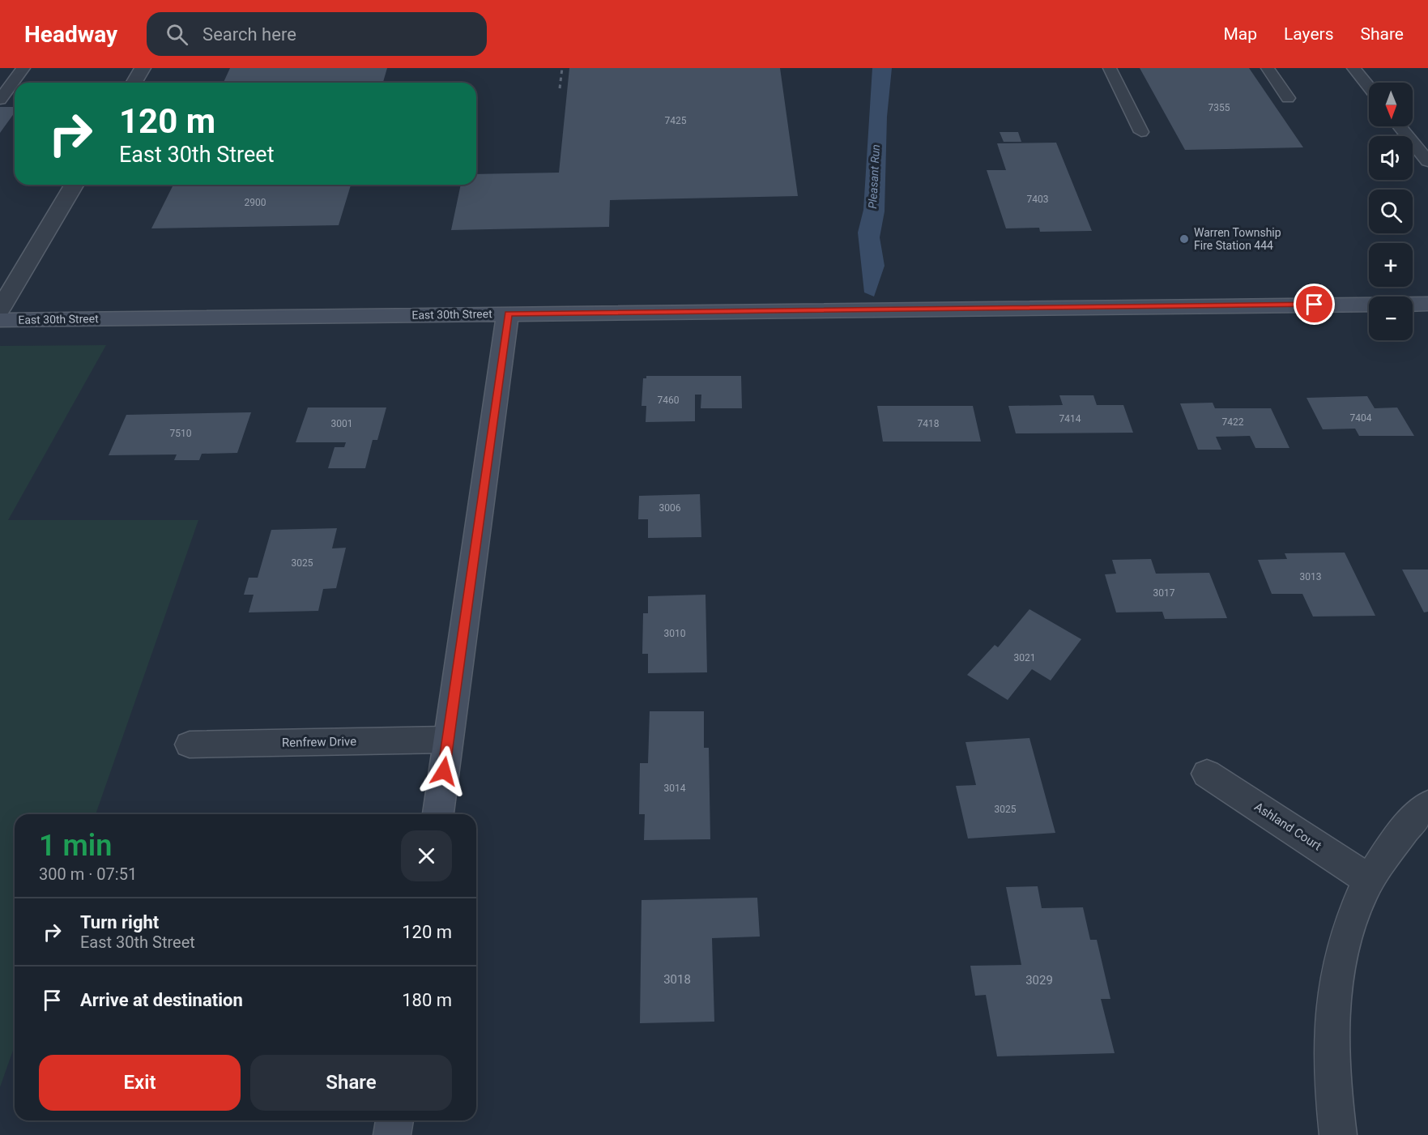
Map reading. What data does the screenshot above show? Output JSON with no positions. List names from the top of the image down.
{
  "streets": {
    "main road": ["East 30th Street"],
    "street": ["Renfrew Drive", "Ashland Court"]
  },
  "water": ["Pleasant Run"],
  "places": ["Warren Township Fire Station 444"],
  "house_numbers": [
    "7355",
    "7425",
    "7403",
    "2900",
    "7460",
    "7404",
    "7414",
    "7422",
    "3001",
    "7418",
    "7510",
    "3006",
    "3025",
    "3013",
    "3017",
    "3010",
    "3021",
    "3014",
    "3025",
    "3018",
    "3029"
  ],
  "north": "bottom",
  "page": {
    "header": "Headway",
    "search": "Search here",
    "nav": ["Map", "Layers", "Share"],
    "map_buttons": ["+", "−"],
    "turn": ["120 m", "East 30th Street"],
    "heading": ["1 min", "300 m · 07:51"],
    "list": [
      {
        "name": "Turn right",
        "note": "East 30th Street",
        "value": "120 m"
      },
      {
        "name": "Arrive at destination",
        "value": "180 m"
      }
    ],
    "buttons": ["Exit", "Share"]
  }
}
